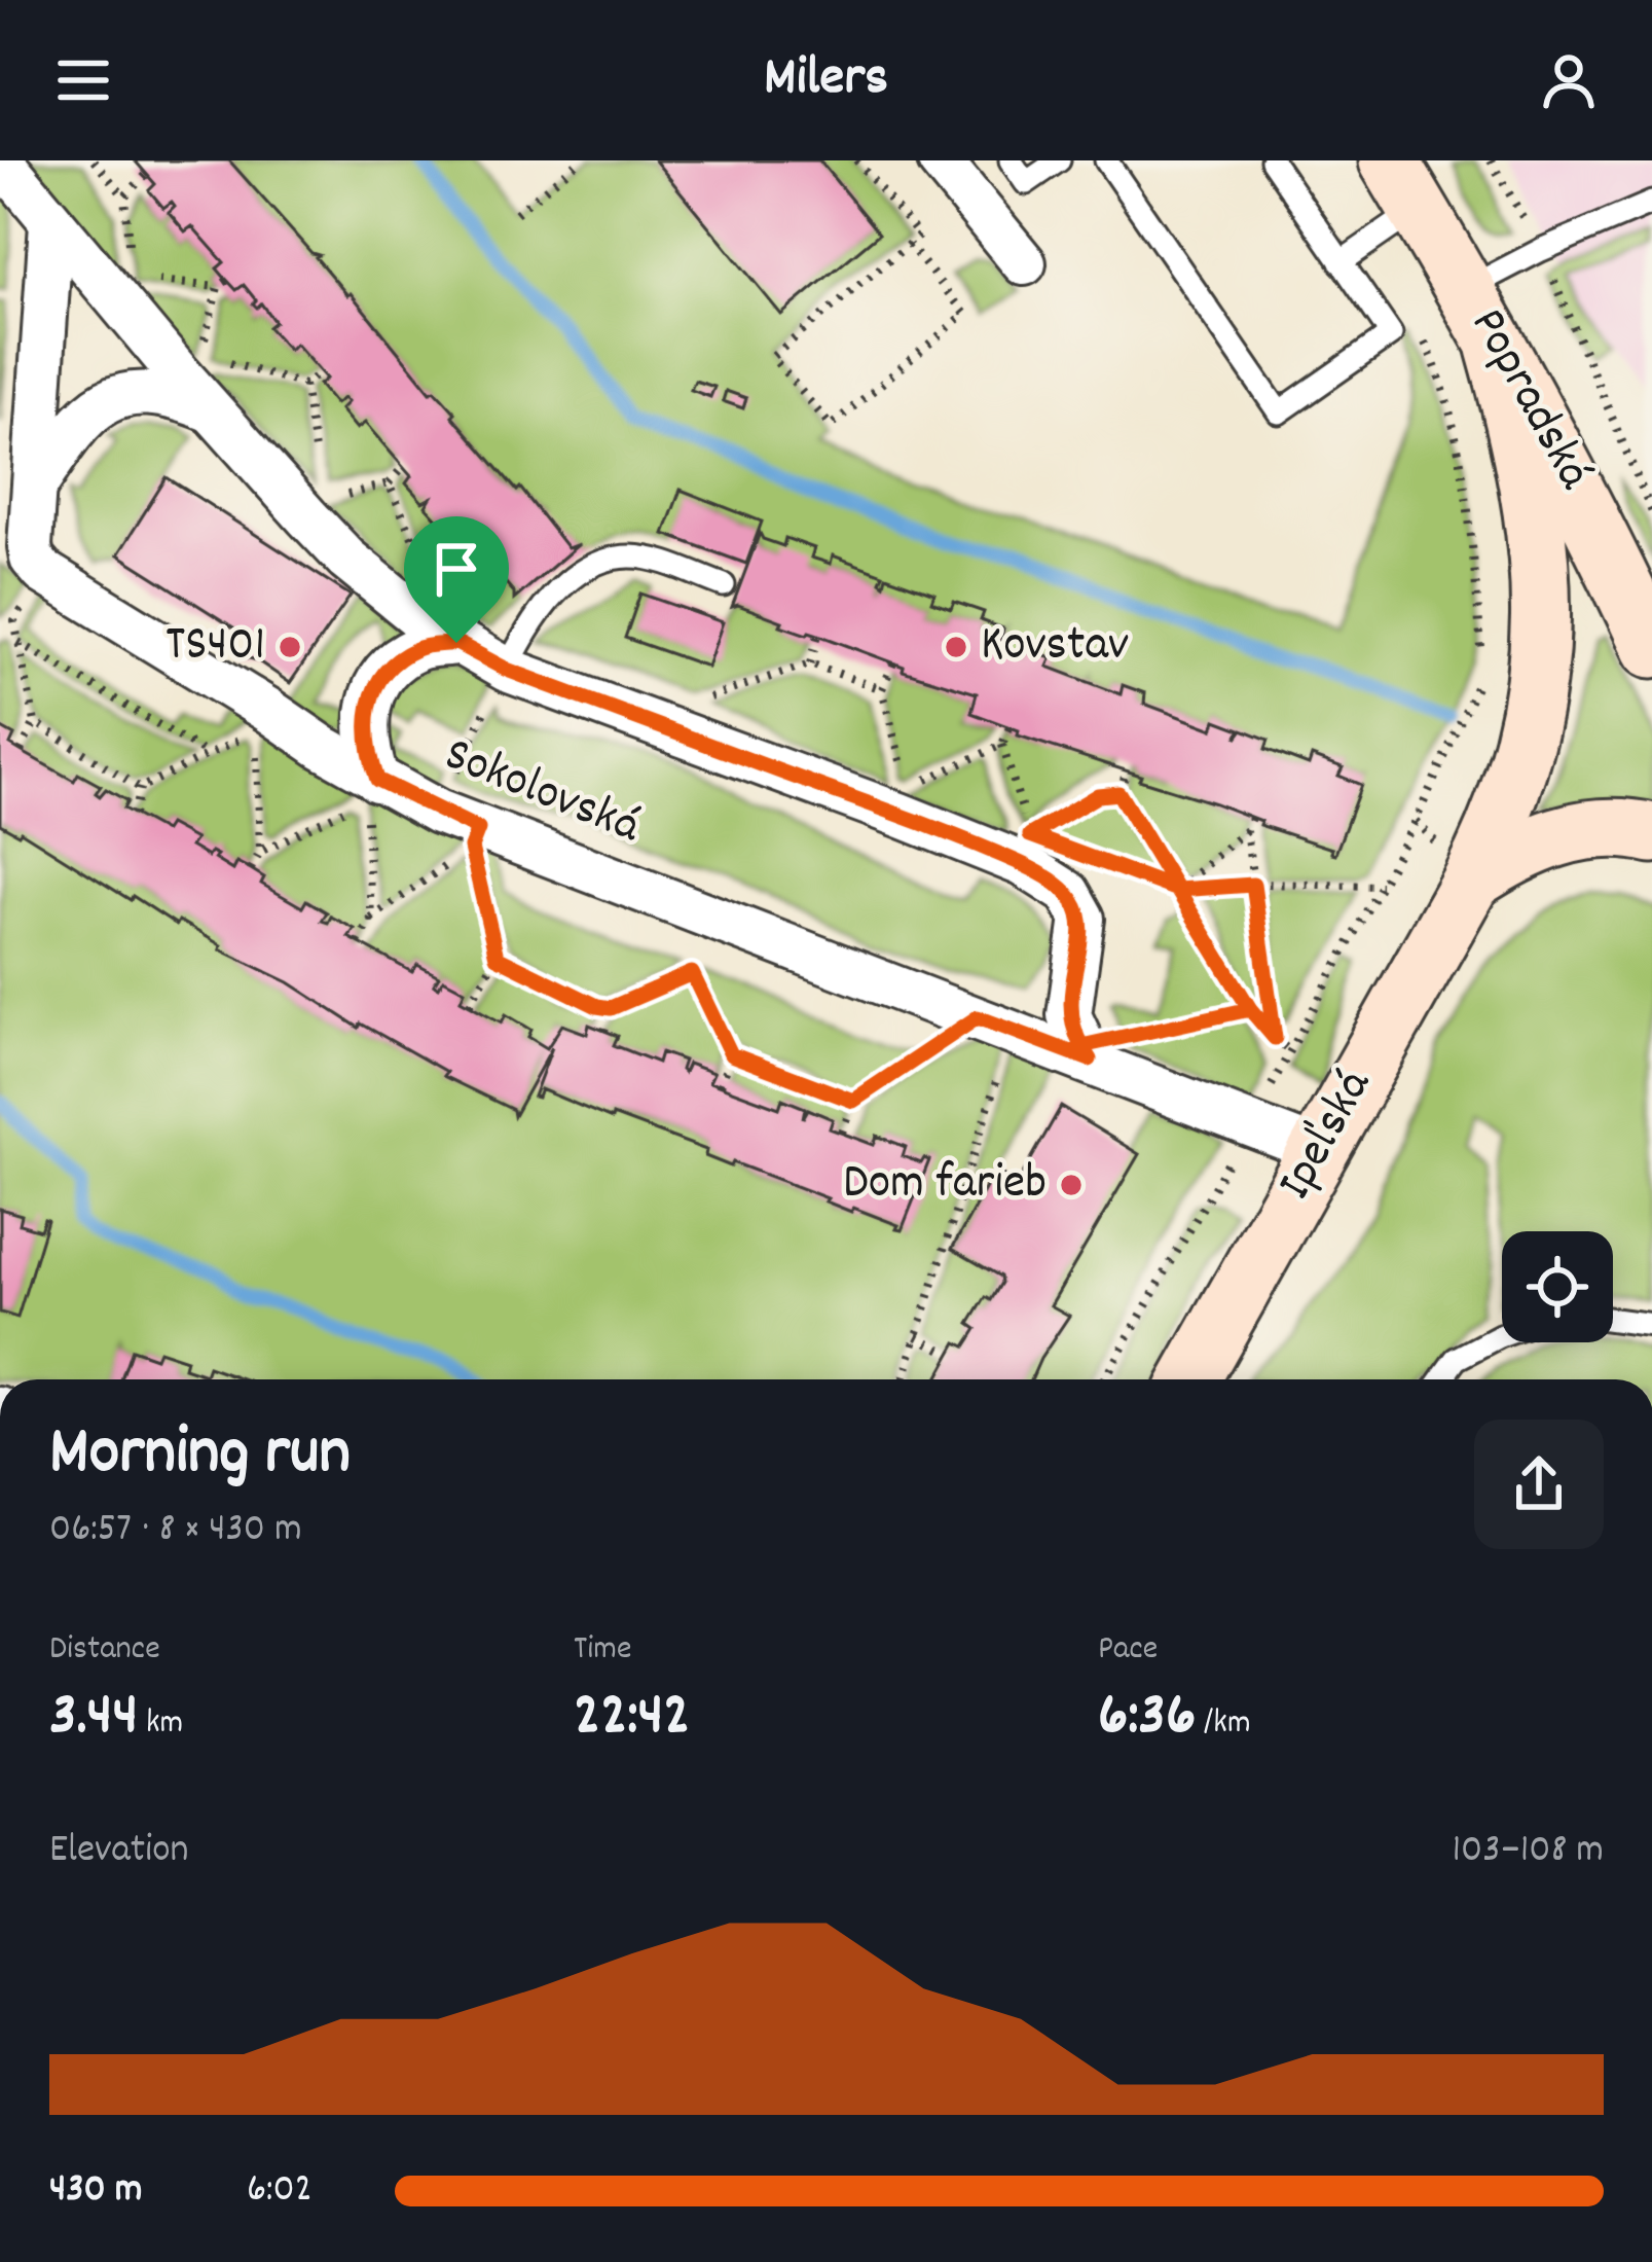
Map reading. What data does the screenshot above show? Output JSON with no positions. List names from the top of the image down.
{
  "streets": {
    "street": ["Popradská", "Sokolovská", "Ipeľská"]
  },
  "crossings": [
    ["Popradská", "Ipeľská"],
    ["Sokolovská", "Ipeľská"]
  ],
  "places": ["TS401", "Kovstav", "Dom farieb"],
  "page": {
    "header": "Milers",
    "heading": ["Morning run", "06:57 · 8 × 430 m"],
    "stats": [
      ["Distance", "3.44 km"],
      ["Time", "22:42"],
      ["Pace", "6:36 /km"]
    ],
    "chart": ["Elevation", "103–108 m"],
    "list": [
      {
        "name": "430 m",
        "note": "6:02"
      }
    ]
  }
}
